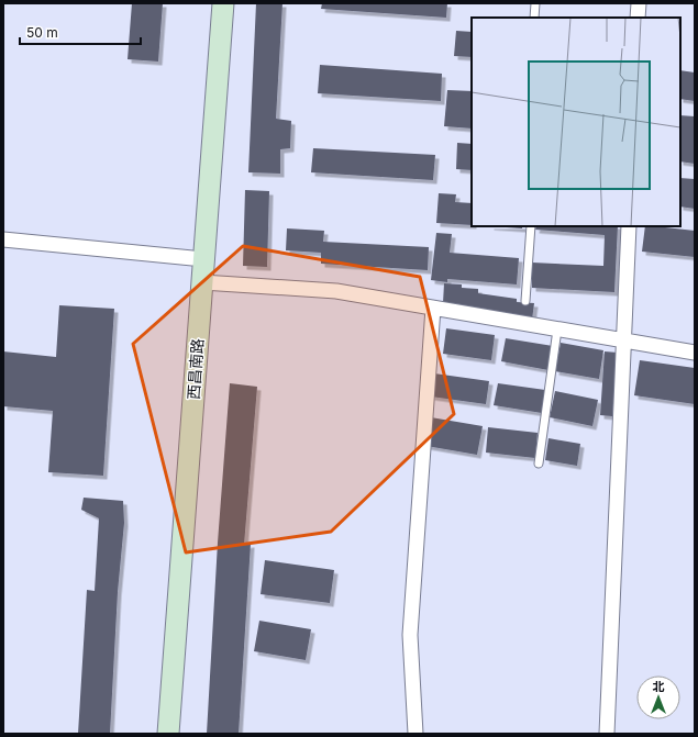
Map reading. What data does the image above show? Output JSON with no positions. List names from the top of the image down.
{
  "streets": {
    "street": ["西昌南路"]
  },
  "scale_bar": "50 m",
  "north": "top"
}
